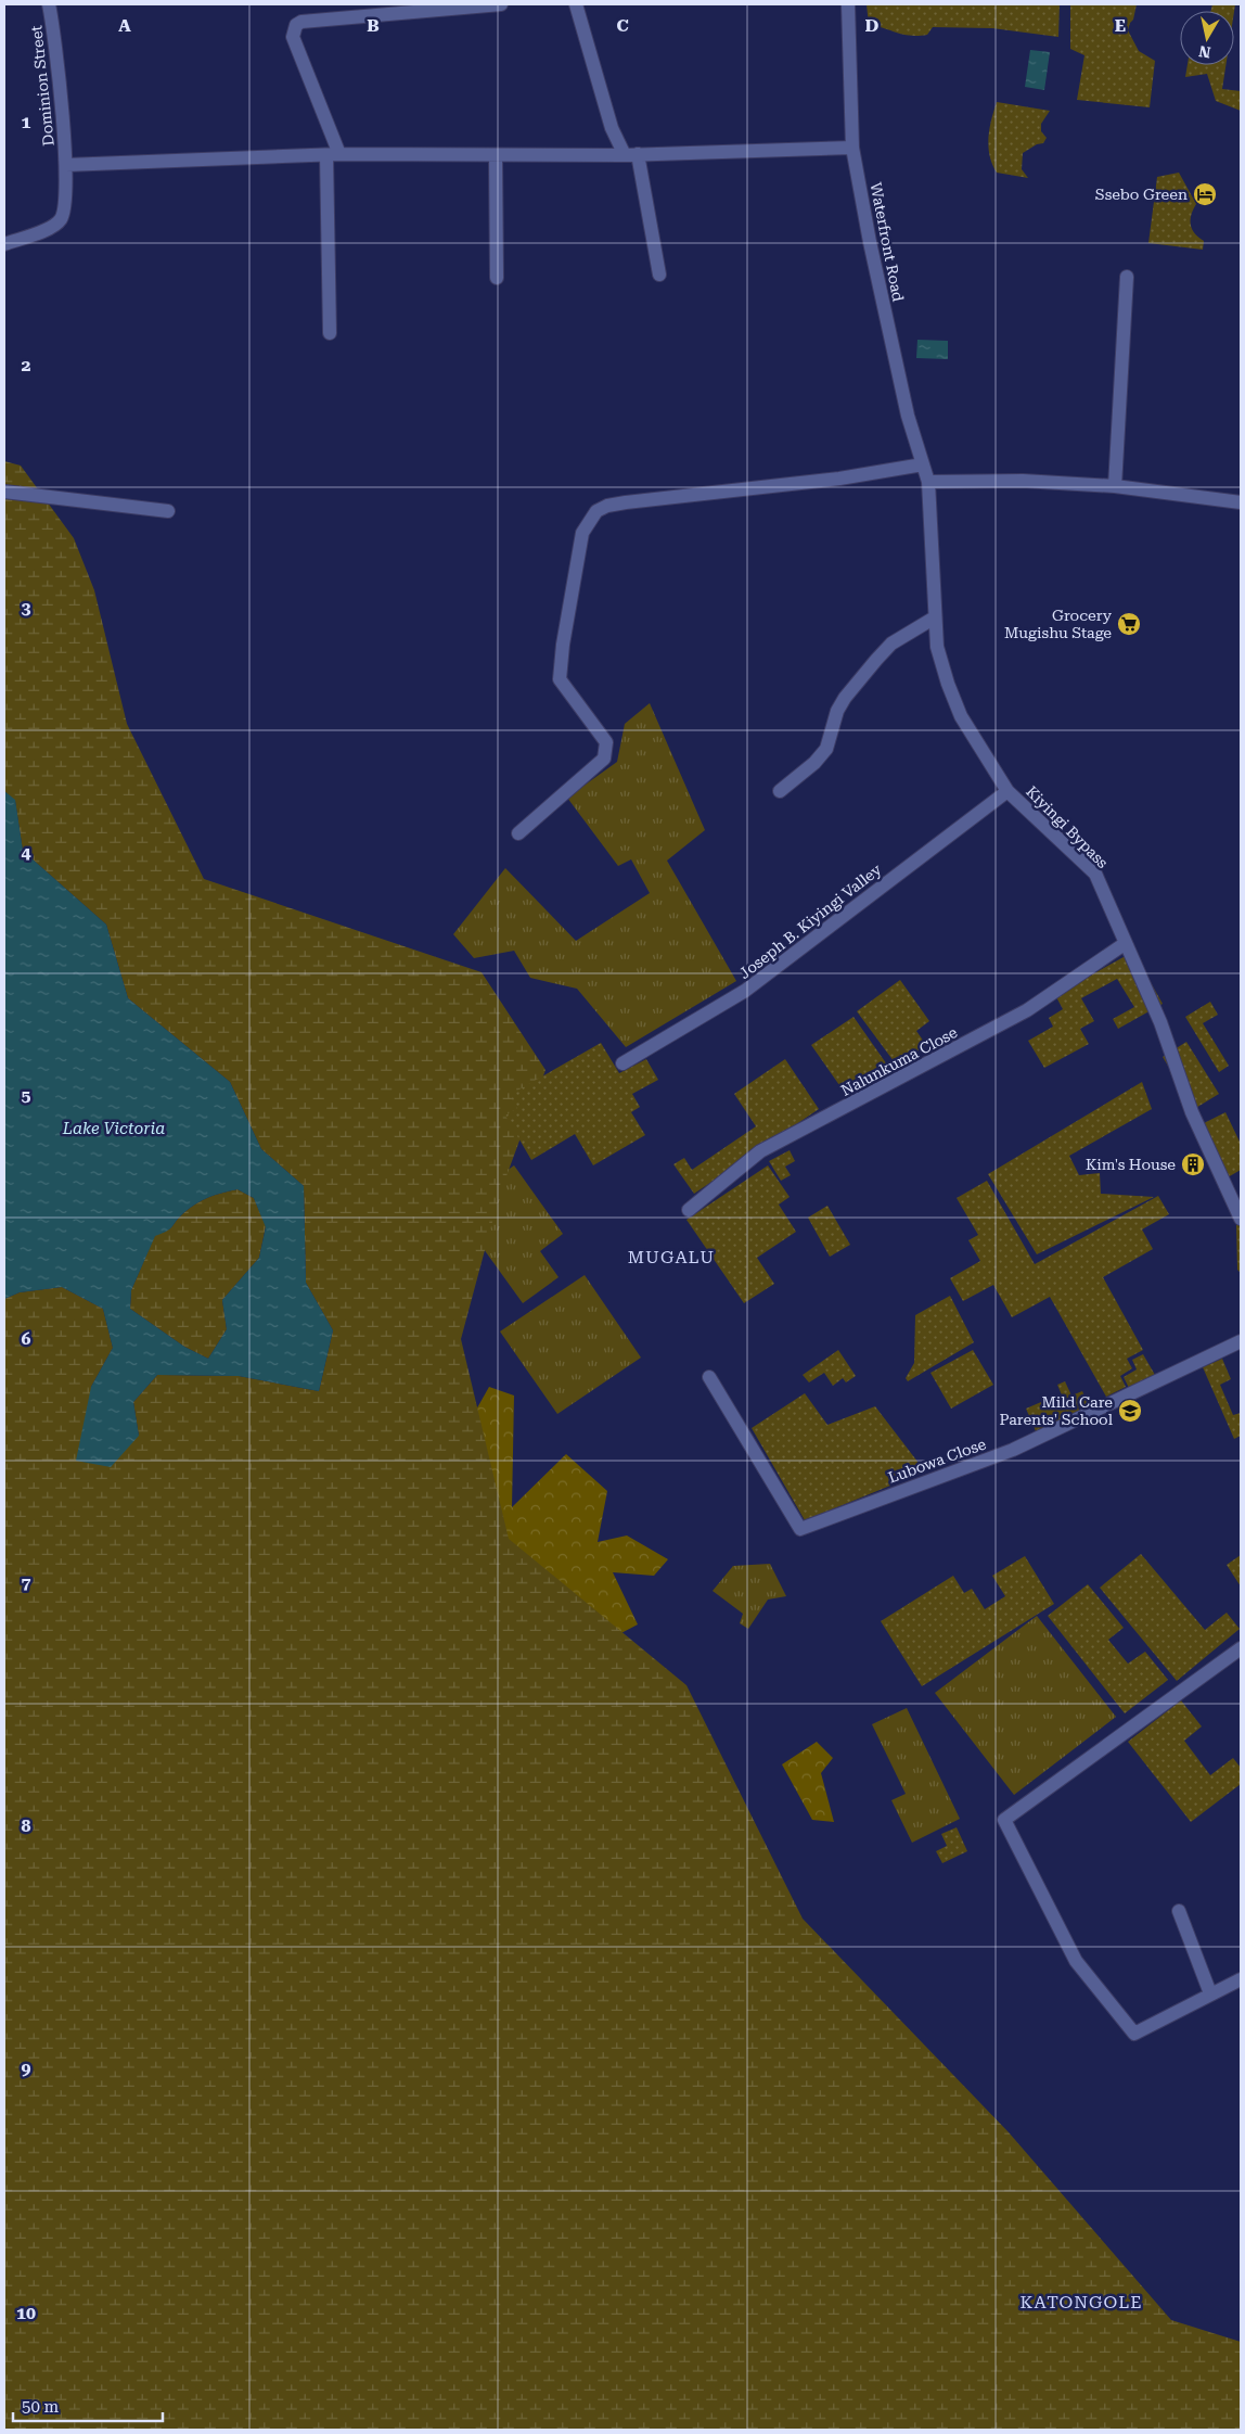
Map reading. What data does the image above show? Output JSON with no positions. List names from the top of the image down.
{
  "streets": {
    "street": [
      "Dominion Street",
      "Waterfront Road",
      "Kiyingi Bypass",
      "Joseph B. Kiyingi Valley",
      "Nalunkuma Close",
      "Lubowa Close"
    ]
  },
  "crossings": [
    ["Waterfront Road", "Kiyingi Bypass"],
    ["Kiyingi Bypass", "Joseph B. Kiyingi Valley"],
    ["Kiyingi Bypass", "Nalunkuma Close"]
  ],
  "districts": ["MUGALU", "KATONGOLE"],
  "water": ["Lake Victoria"],
  "places": {
    "hotel": ["Ssebo Green"],
    "supermarket": ["Grocery Mugishu Stage"],
    "building": ["Kim's House"],
    "school or university": ["Mild Care Parents' School"]
  },
  "scale_bar": "50 m",
  "north": "bottom",
  "grid": {
    "columns": [
      "A",
      "B",
      "C",
      "D",
      "E"
    ],
    "rows": [
      "1",
      "2",
      "3",
      "4",
      "5",
      "6",
      "7",
      "8",
      "9",
      "10"
    ]
  }
}
